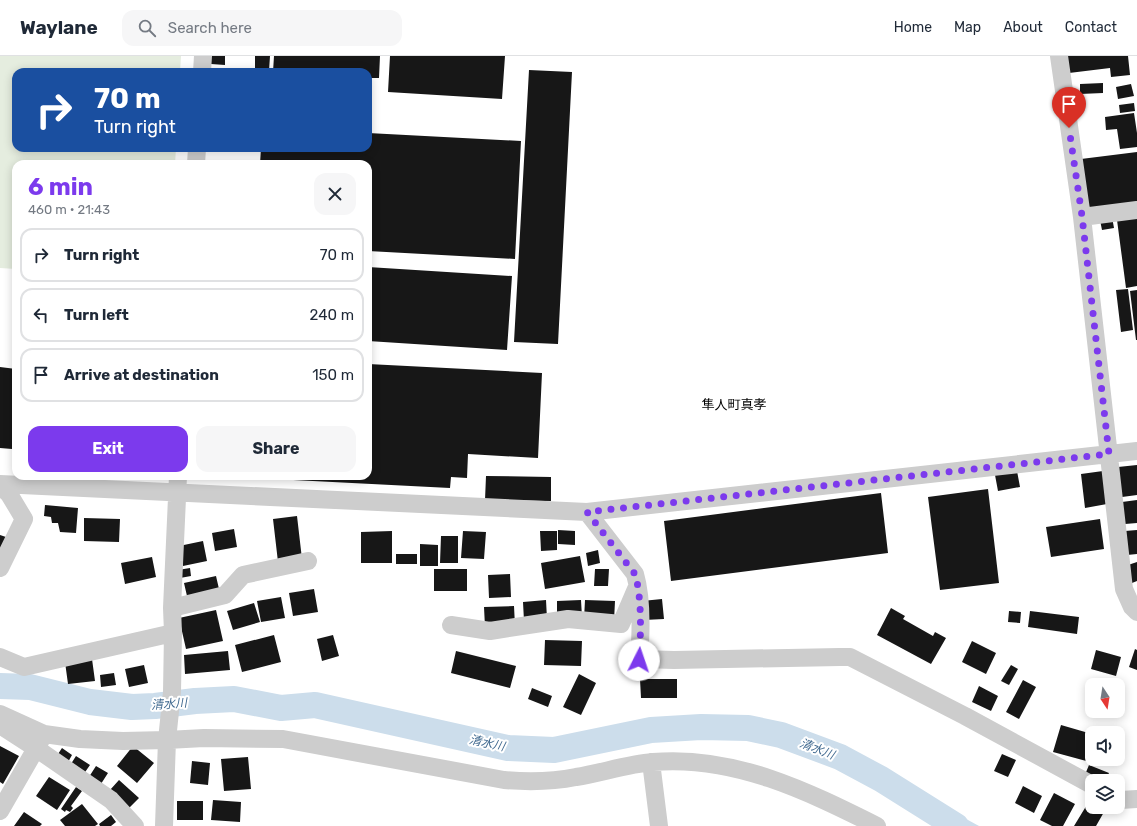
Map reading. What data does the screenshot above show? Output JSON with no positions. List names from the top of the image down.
{
  "districts": ["隼人町真孝"],
  "water": ["清水川"],
  "north": "bottom",
  "page": {
    "header": "Waylane",
    "search": "Search here",
    "nav": [
      "Home",
      "Map",
      "About",
      "Contact"
    ],
    "turn": ["70 m", "Turn right"],
    "heading": ["6 min", "460 m · 21:43"],
    "list": [
      {
        "name": "Turn right",
        "value": "70 m"
      },
      {
        "name": "Turn left",
        "value": "240 m"
      },
      {
        "name": "Arrive at destination",
        "value": "150 m"
      }
    ],
    "buttons": ["Exit", "Share"]
  }
}
